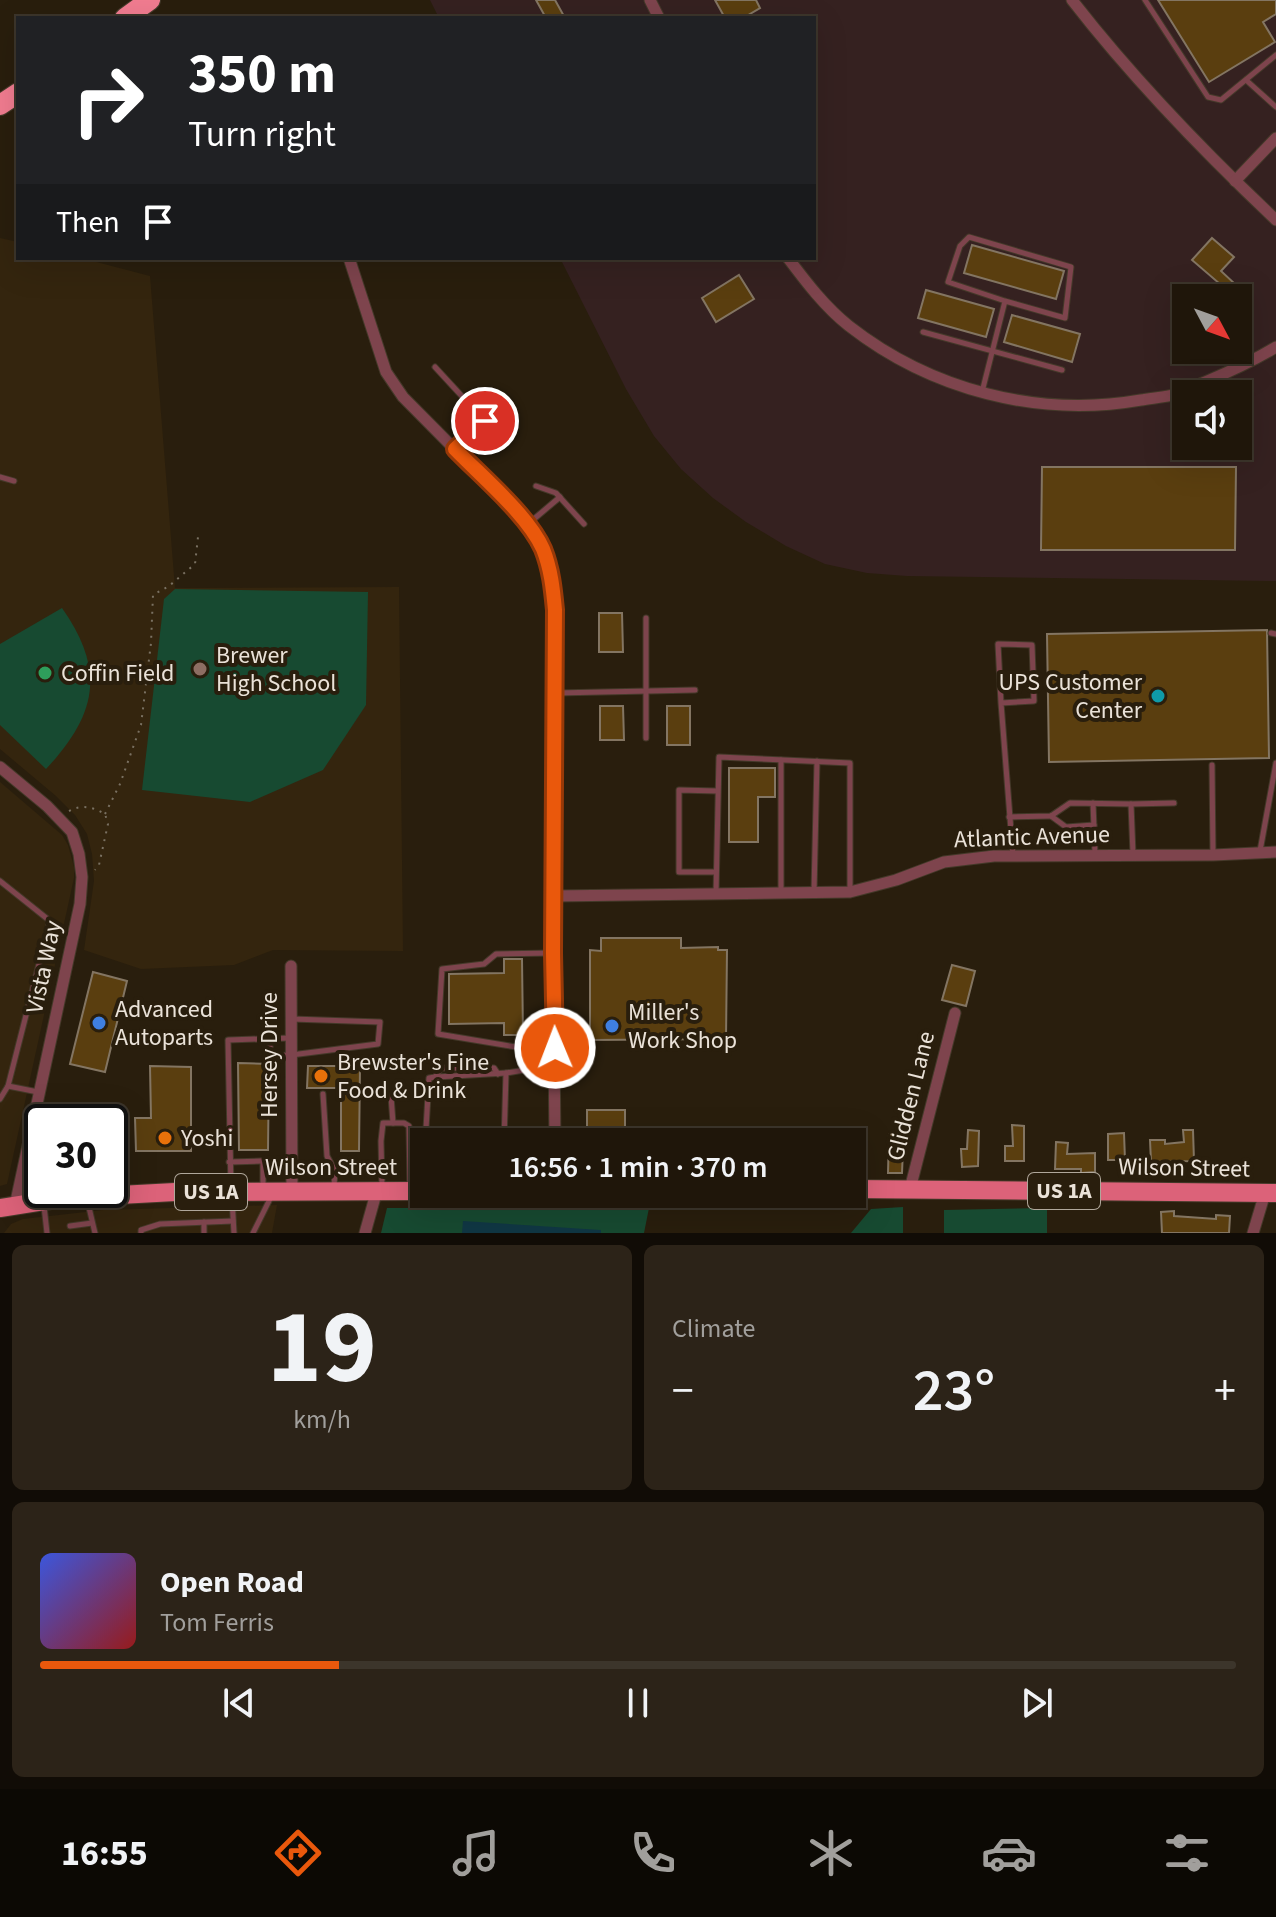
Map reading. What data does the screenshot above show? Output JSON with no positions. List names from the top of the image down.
{
  "streets": {
    "main road": ["Wilson Street", "US 1A"],
    "street": [
      "Atlantic Avenue",
      "Vista Way",
      "Hersey Drive",
      "Glidden Lane"
    ]
  },
  "crossings": [
    ["Hersey Drive", "Wilson Street"],
    ["Glidden Lane", "Wilson Street"]
  ],
  "places": [
    "Brewer High School",
    "Coffin Field",
    "UPS Customer Center",
    "Advanced Autoparts",
    "Miller's Work Shop",
    "Brewster's Fine Food & Drink",
    "Yoshi"
  ],
  "north": "bottom right",
  "page": {
    "turn": ["350 m", "Turn right"],
    "then": "Then",
    "limit": "30",
    "trip": "16:56 · 1 min · 370 m",
    "tile": [
      ["19", "km/h"],
      "Climate"
    ],
    "heat": ["−", "23°", "+"],
    "song": ["Open Road", "Tom Ferris"],
    "tabs": "16:55"
  }
}
